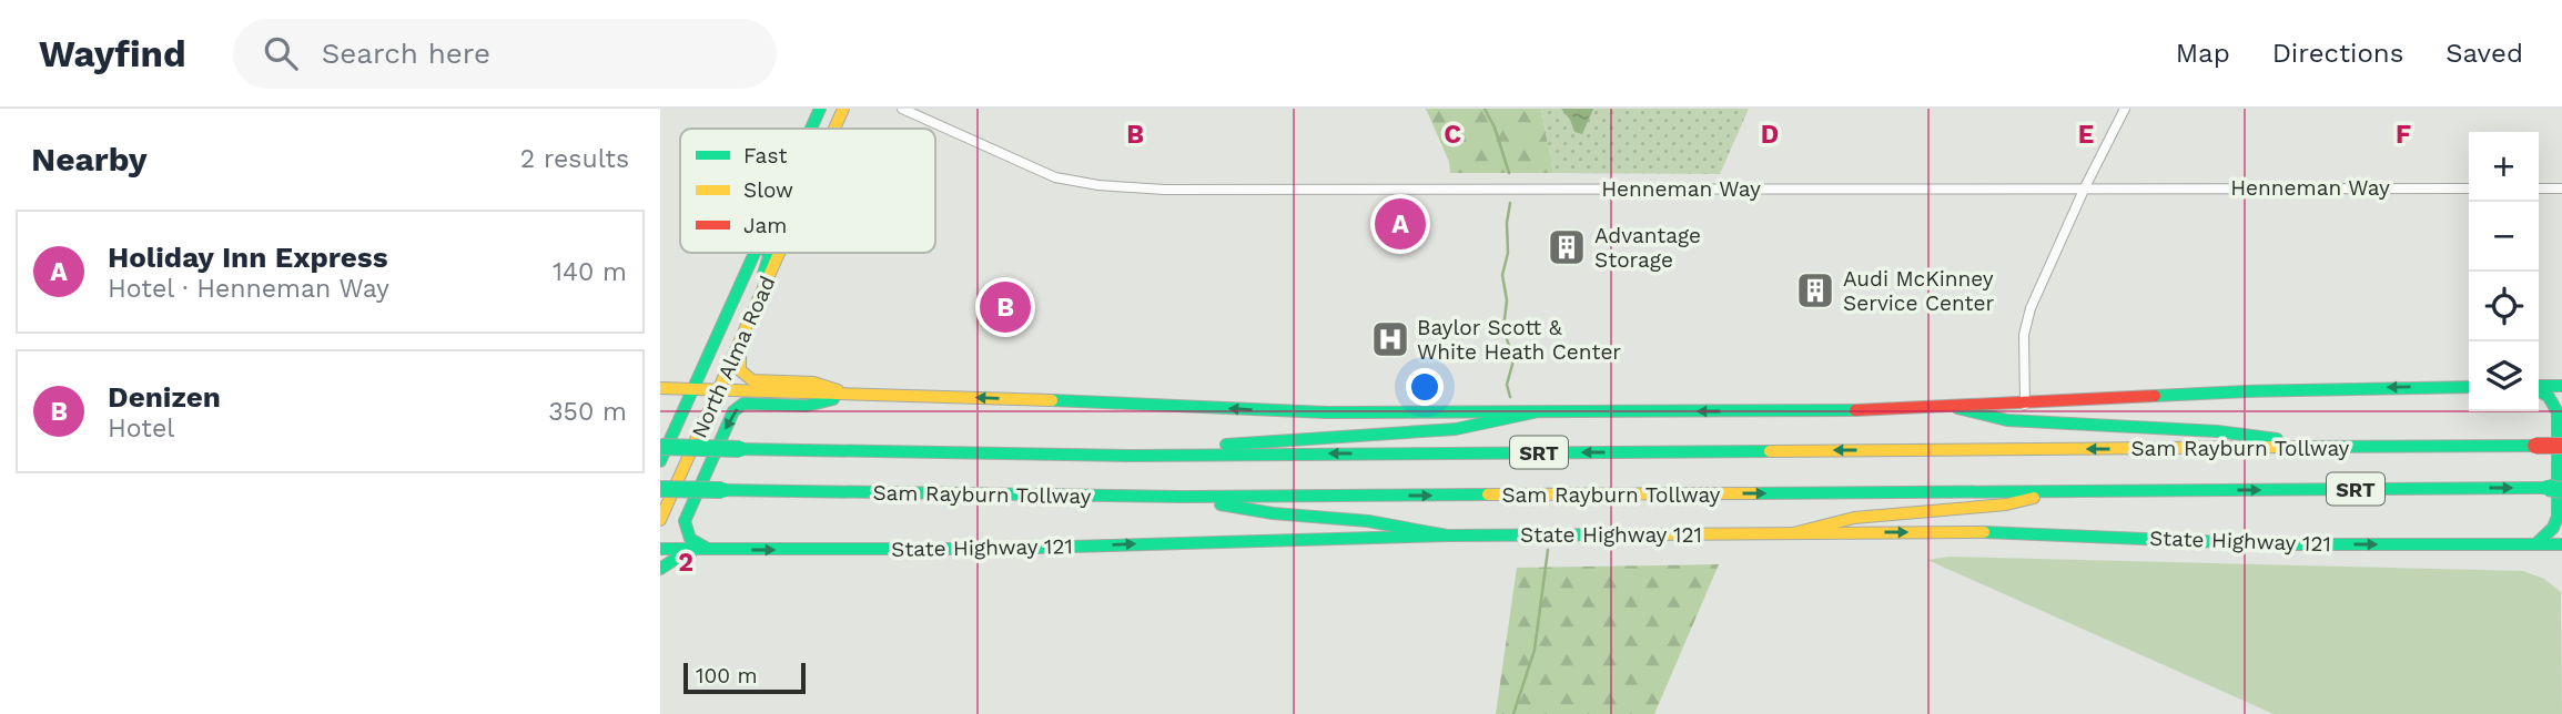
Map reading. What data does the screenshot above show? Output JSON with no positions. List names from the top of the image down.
{
  "streets": {
    "main road": [
      "North Alma Road",
      "Sam Rayburn Tollway",
      "SRT",
      "State Highway 121"
    ],
    "street": ["Henneman Way"]
  },
  "places": {
    "building": ["Advantage Storage", "Audi McKinney Service Center"],
    "hospital": ["Baylor Scott & White Heath Center"]
  },
  "legend": ["Fast", "Slow", "Jam"],
  "scale_bar": "100 m",
  "page": {
    "header": "Wayfind",
    "search": "Search here",
    "nav": ["Map", "Directions", "Saved"],
    "heading": ["Nearby", "2 results"],
    "map_buttons": ["+", "−"],
    "pins": ["A", "B"],
    "list": [
      {
        "mark": "A",
        "name": "Holiday Inn Express",
        "note": "Hotel · Henneman Way",
        "value": "140 m"
      },
      {
        "mark": "B",
        "name": "Denizen",
        "note": "Hotel",
        "value": "350 m"
      }
    ],
    "scale": "100 m"
  },
  "grid": {
    "columns": [
      "B",
      "C",
      "D",
      "E",
      "F"
    ],
    "rows": ["2"]
  }
}
